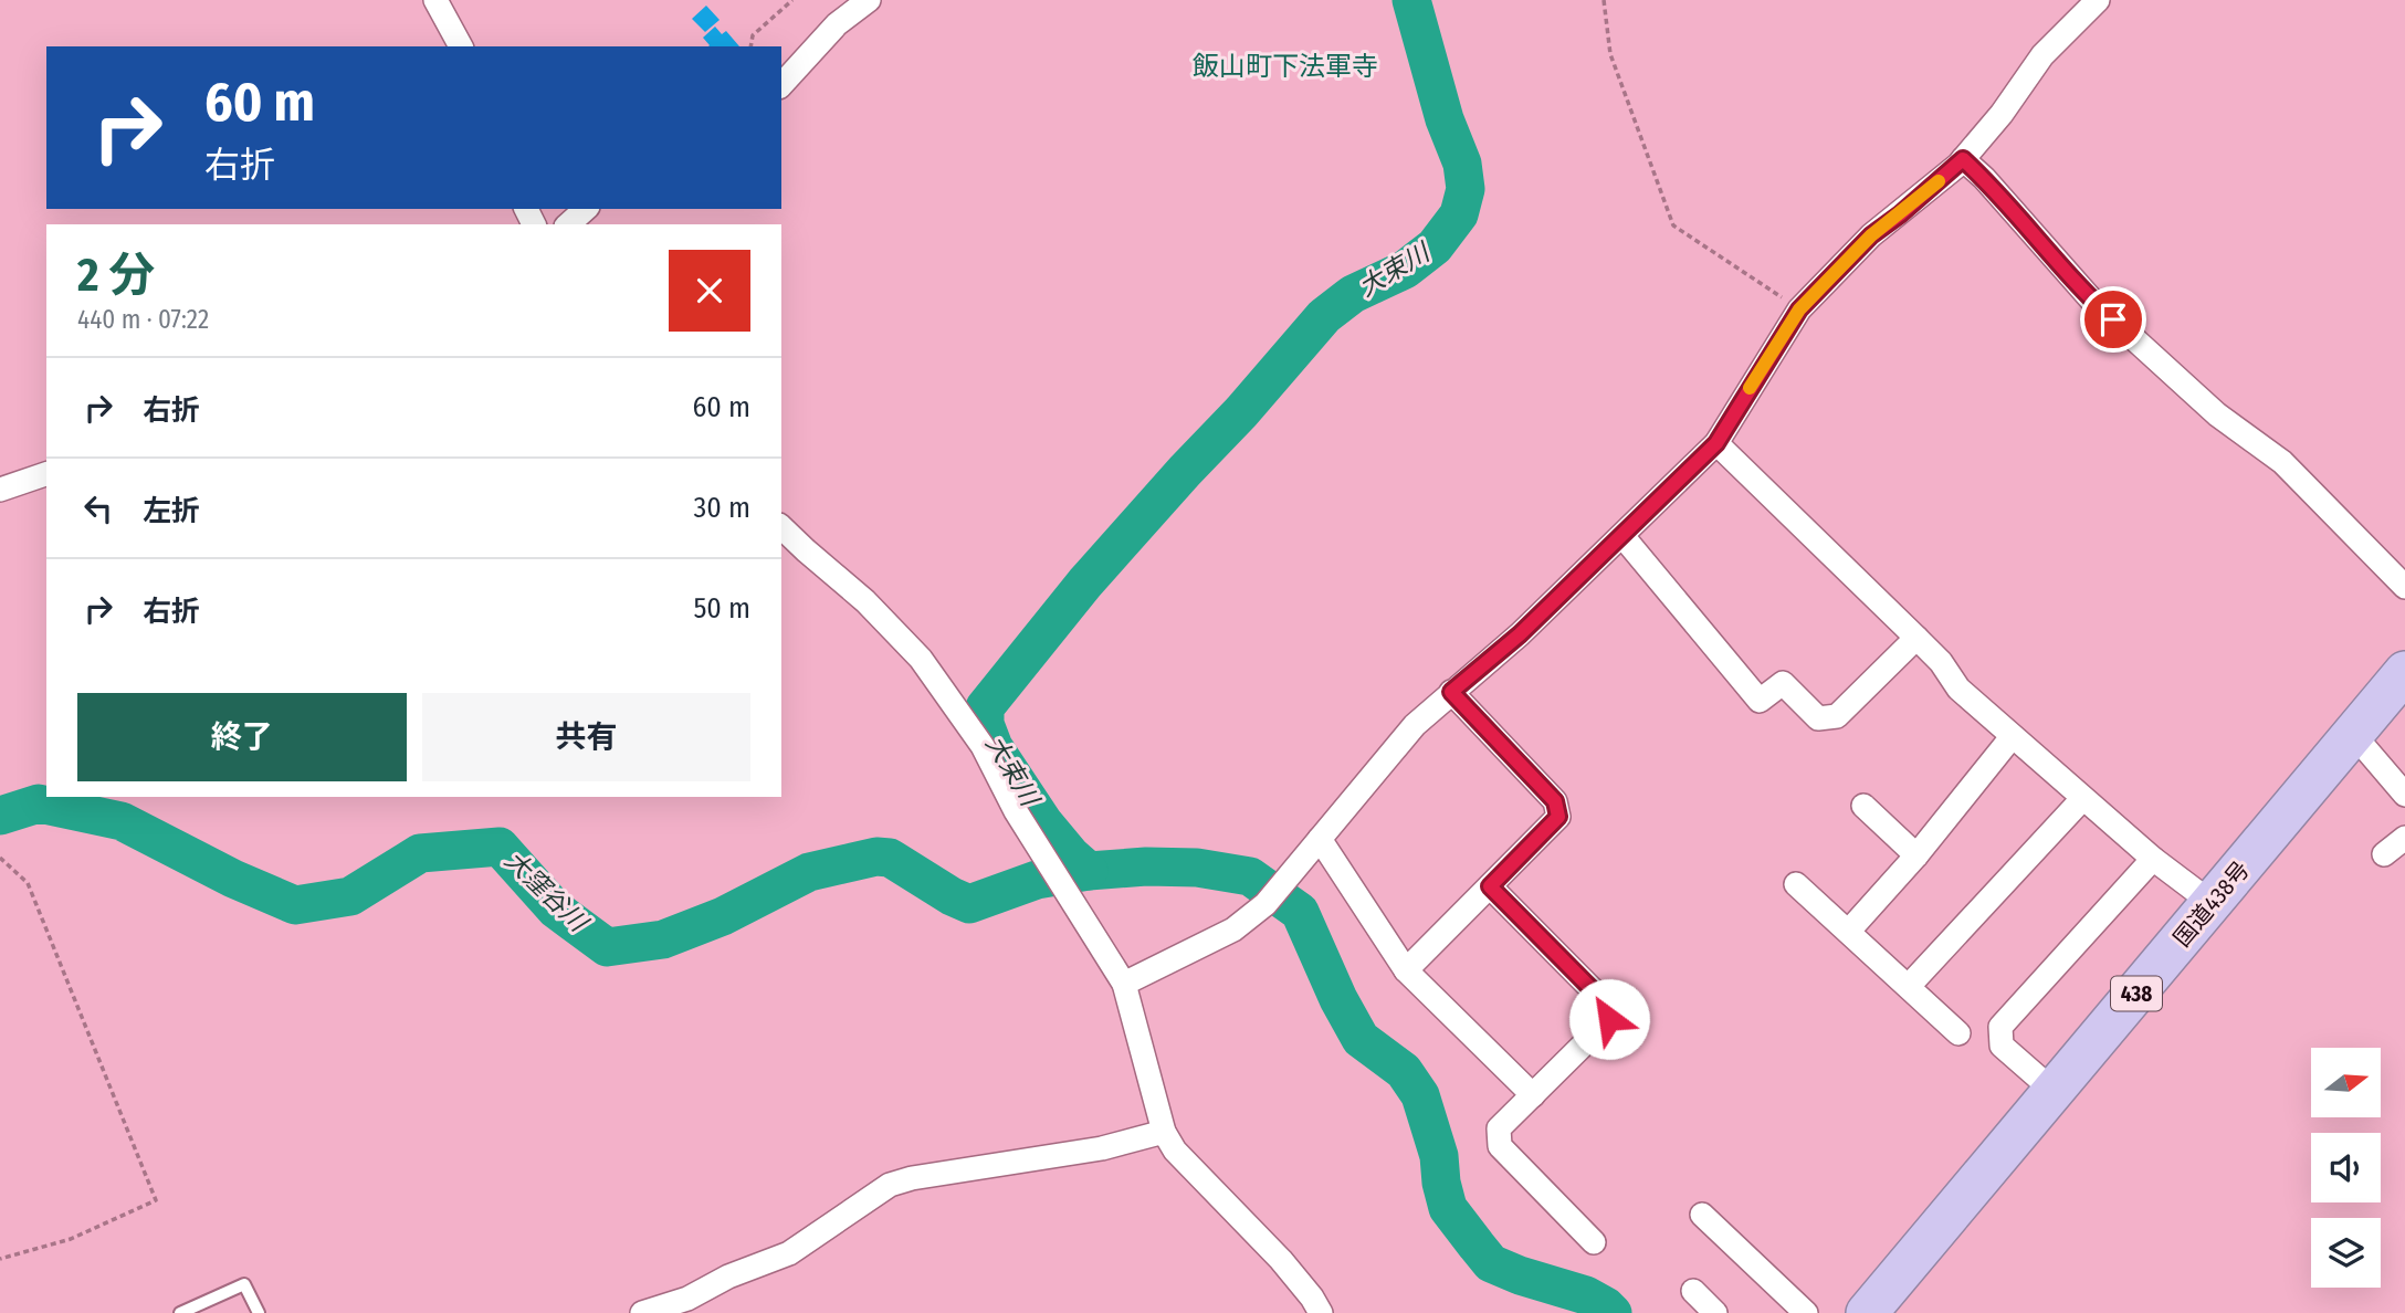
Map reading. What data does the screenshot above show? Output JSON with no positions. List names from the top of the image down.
{
  "streets": {
    "highway": ["国道438号", "438"]
  },
  "districts": ["飯山町下法軍寺"],
  "water": ["大束川", "大窪谷川"],
  "north": "right",
  "page": {
    "turn": ["60 m", "右折"],
    "heading": ["2 分", "440 m · 07:22"],
    "list": [
      {
        "name": "右折",
        "value": "60 m"
      },
      {
        "name": "左折",
        "value": "30 m"
      },
      {
        "name": "右折",
        "value": "50 m"
      }
    ],
    "buttons": ["終了", "共有"]
  }
}
